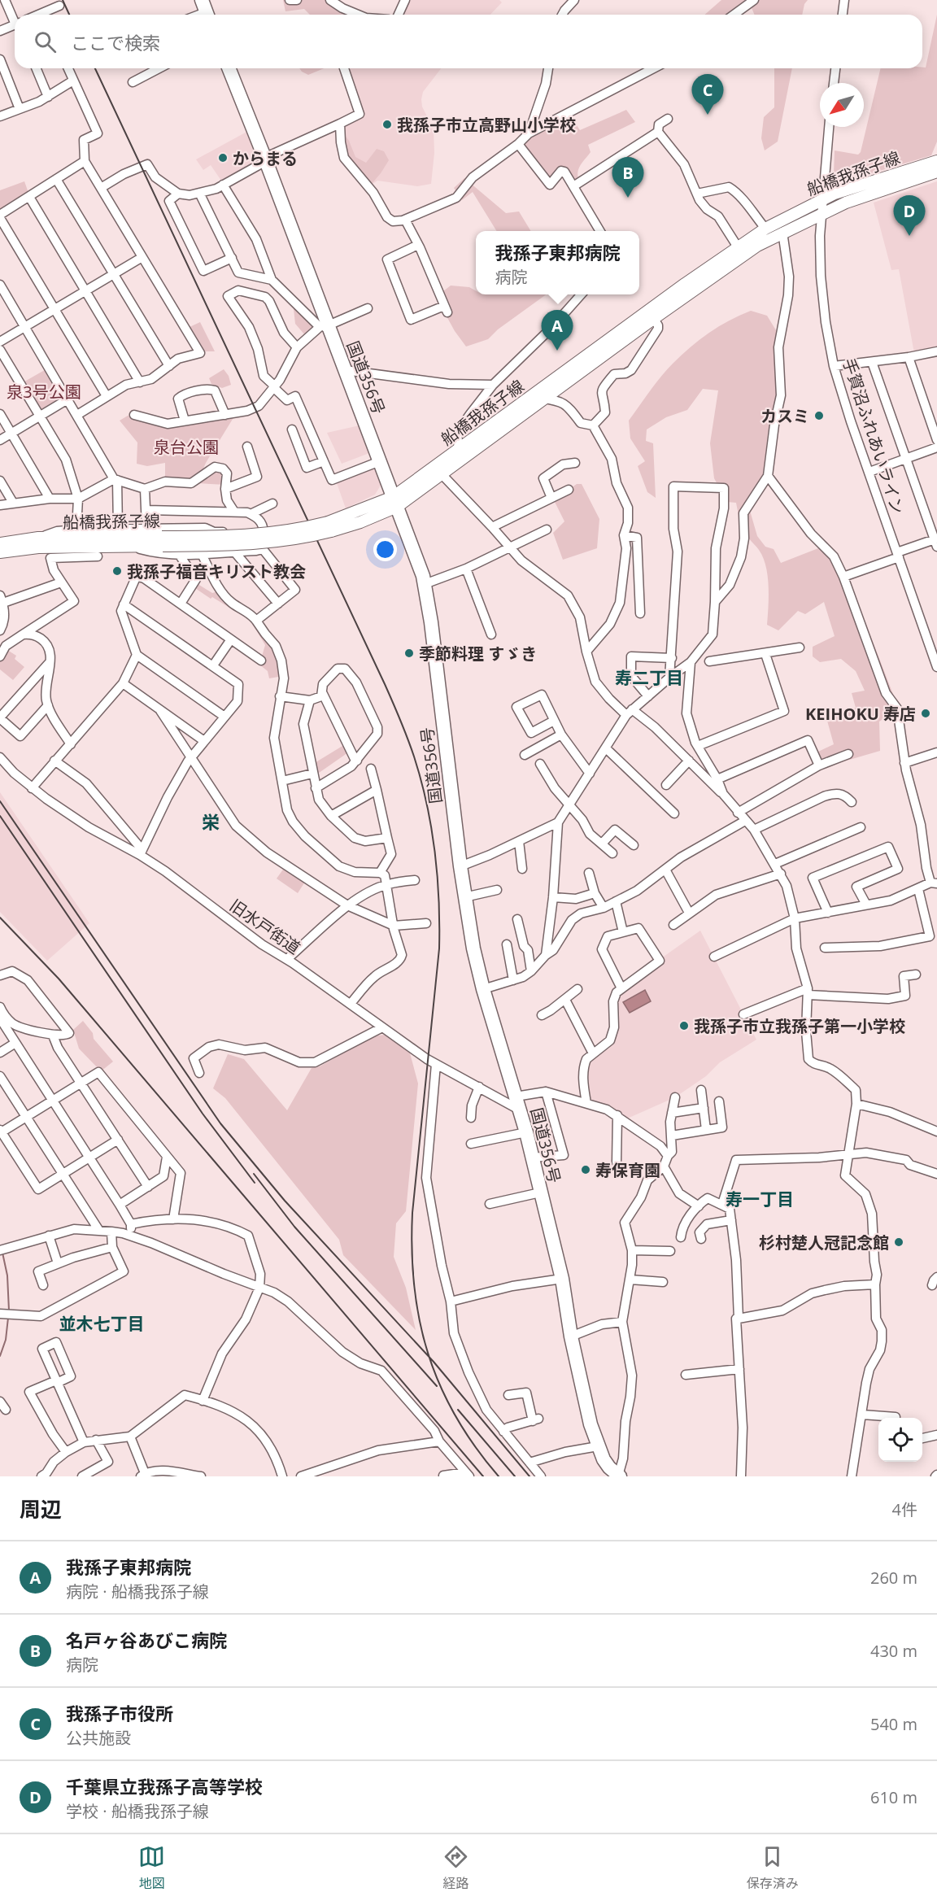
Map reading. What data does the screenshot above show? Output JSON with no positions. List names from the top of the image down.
{
  "streets": {
    "highway": ["国道356号"],
    "main road": ["船橋我孫子線"],
    "street": ["手賀沼ふれあいライン", "旧水戸街道"]
  },
  "crossings": [
    ["船橋我孫子線", "国道356号"],
    ["船橋我孫子線", "手賀沼ふれあいライン"],
    ["国道356号", "旧水戸街道"]
  ],
  "districts": [
    "寿二丁目",
    "栄",
    "寿一丁目",
    "並木七丁目"
  ],
  "parks": ["泉3号公園", "泉台公園"],
  "places": [
    "我孫子市立高野山小学校",
    "からまる",
    "カスミ",
    "我孫子福音キリスト教会",
    "季節料理 すゞき",
    "KEIHOKU 寿店",
    "我孫子市立我孫子第一小学校",
    "寿保育園",
    "杉村楚人冠記念館"
  ],
  "north": "bottom left",
  "page": {
    "search": "ここで検索",
    "pins": [
      "C",
      "B",
      "D",
      "A"
    ],
    "popup": ["我孫子東邦病院", "病院"],
    "heading": ["周辺", "4件"],
    "list": [
      {
        "mark": "A",
        "name": "我孫子東邦病院",
        "note": "病院 · 船橋我孫子線",
        "value": "260 m"
      },
      {
        "mark": "B",
        "name": "名戸ヶ谷あびこ病院",
        "note": "病院",
        "value": "430 m"
      },
      {
        "mark": "C",
        "name": "我孫子市役所",
        "note": "公共施設",
        "value": "540 m"
      },
      {
        "mark": "D",
        "name": "千葉県立我孫子高等学校",
        "note": "学校 · 船橋我孫子線",
        "value": "610 m"
      }
    ],
    "nav": ["地図", "経路", "保存済み"]
  }
}
